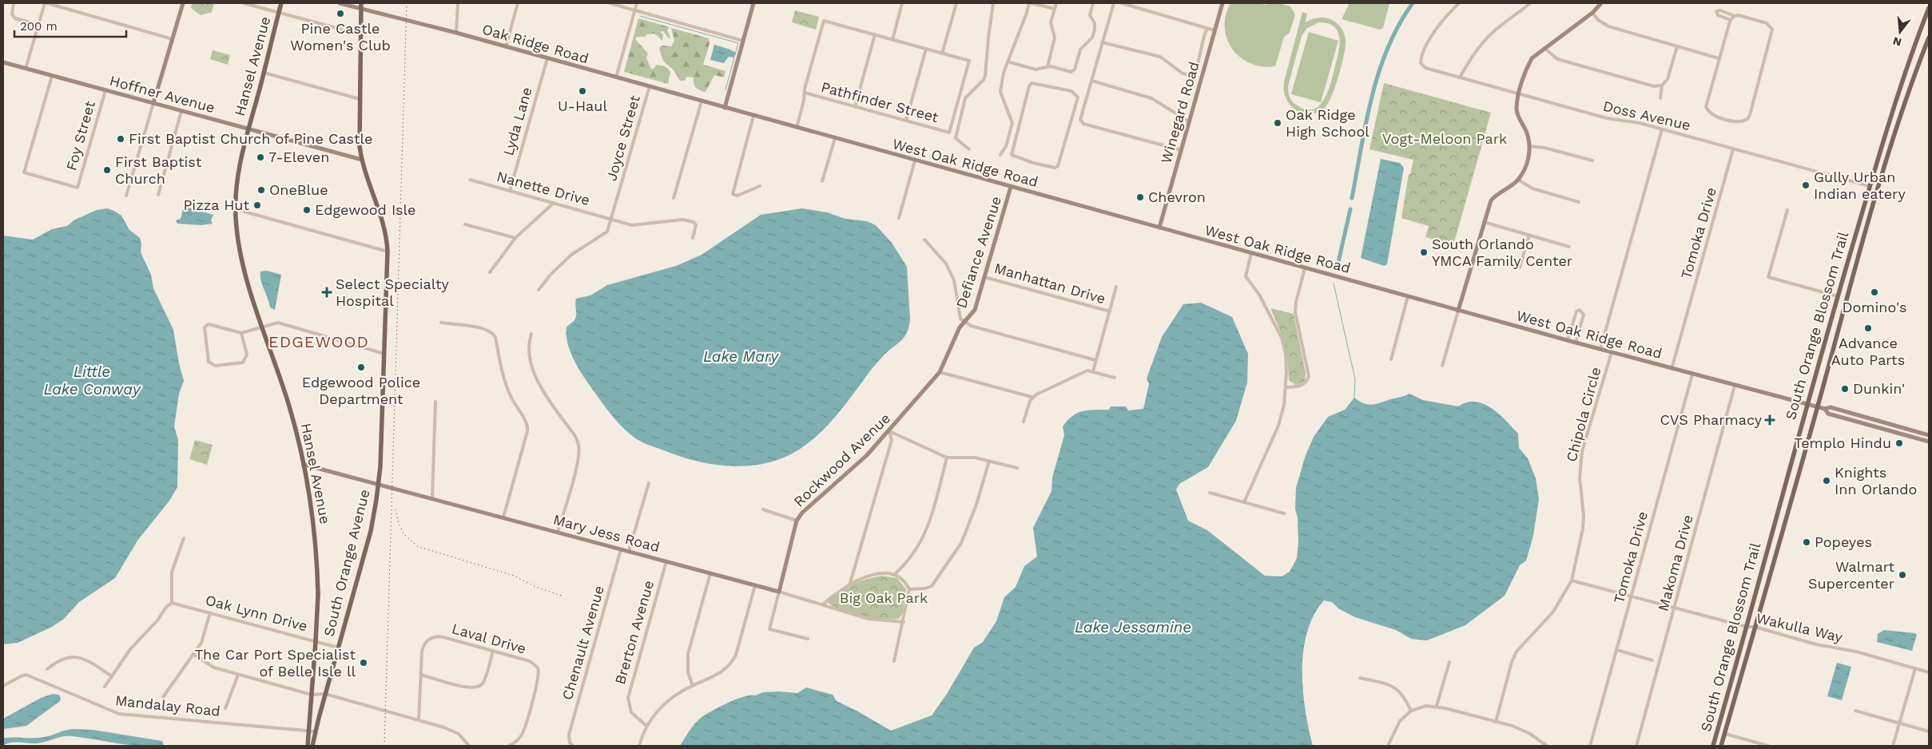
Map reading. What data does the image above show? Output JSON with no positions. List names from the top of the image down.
{
  "streets": {
    "main road": ["Hansel Avenue", "South Orange Blossom Trail", "South Orange Avenue"],
    "street": [
      "Oak Ridge Road",
      "Hoffner Avenue",
      "Pathfinder Street",
      "Winegard Road",
      "Doss Avenue",
      "Lyda Lane",
      "Foy Street",
      "Joyce Street",
      "West Oak Ridge Road",
      "Nanette Drive",
      "Tomoka Drive",
      "Defiance Avenue",
      "Manhattan Drive",
      "Chipola Circle",
      "Rockwood Avenue",
      "Mary Jess Road",
      "Makoma Drive",
      "Oak Lynn Drive",
      "Wakulla Way",
      "Brerton Avenue",
      "Laval Drive",
      "Chenault Avenue",
      "Mandalay Road"
    ]
  },
  "crossings": [
    ["Oak Ridge Road", "Lyda Lane"],
    ["Oak Ridge Road", "Joyce Street"],
    ["Oak Ridge Road", "West Oak Ridge Road"],
    ["Oak Ridge Road", "South Orange Avenue"],
    ["Hansel Avenue", "Hoffner Avenue"],
    ["Hansel Avenue", "Mary Jess Road"],
    ["Hansel Avenue", "Oak Lynn Drive"],
    ["Hansel Avenue", "Mandalay Road"],
    ["Hoffner Avenue", "Foy Street"],
    ["Hoffner Avenue", "South Orange Avenue"],
    ["Winegard Road", "West Oak Ridge Road"],
    ["Doss Avenue", "Tomoka Drive"],
    ["Doss Avenue", "South Orange Blossom Trail"],
    ["Doss Avenue", "Chipola Circle"],
    ["Lyda Lane", "Nanette Drive"],
    ["Joyce Street", "Nanette Drive"],
    ["West Oak Ridge Road", "Tomoka Drive"],
    ["West Oak Ridge Road", "Defiance Avenue"],
    ["West Oak Ridge Road", "South Orange Blossom Trail"],
    ["West Oak Ridge Road", "Chipola Circle"],
    ["West Oak Ridge Road", "Makoma Drive"],
    ["Tomoka Drive", "Wakulla Way"],
    ["Defiance Avenue", "Manhattan Drive"],
    ["Defiance Avenue", "Rockwood Avenue"],
    ["South Orange Blossom Trail", "Wakulla Way"],
    ["Chipola Circle", "Wakulla Way"],
    ["Rockwood Avenue", "Mary Jess Road"],
    ["Mary Jess Road", "South Orange Avenue"],
    ["Mary Jess Road", "Brerton Avenue"],
    ["Mary Jess Road", "Chenault Avenue"],
    ["South Orange Avenue", "Oak Lynn Drive"],
    ["South Orange Avenue", "Mandalay Road"],
    ["Makoma Drive", "Wakulla Way"]
  ],
  "districts": ["EDGEWOOD"],
  "water": ["Lake Mary", "Little Lake Conway", "Lake Jessamine"],
  "parks": ["Vogt-Meloon Park", "Big Oak Park"],
  "places": {
    "other": [
      "Pine Castle Women's Club",
      "U-Haul",
      "Oak Ridge High School",
      "First Baptist Church of Pine Castle",
      "7-Eleven",
      "First Baptist Church",
      "Gully Urban Indian eatery",
      "OneBlue",
      "Chevron",
      "Pizza Hut",
      "Edgewood Isle",
      "South Orlando YMCA Family Center",
      "Domino's",
      "Advance Auto Parts",
      "Edgewood Police Department",
      "Dunkin'",
      "Templo Hindu",
      "Knights Inn Orlando",
      "Popeyes",
      "Walmart Supercenter",
      "The Car Port Specialist of Belle Isle ll"
    ],
    "health": ["Select Specialty Hospital", "CVS Pharmacy"]
  },
  "scale_bar": "200 m",
  "north": "bottom"
}
